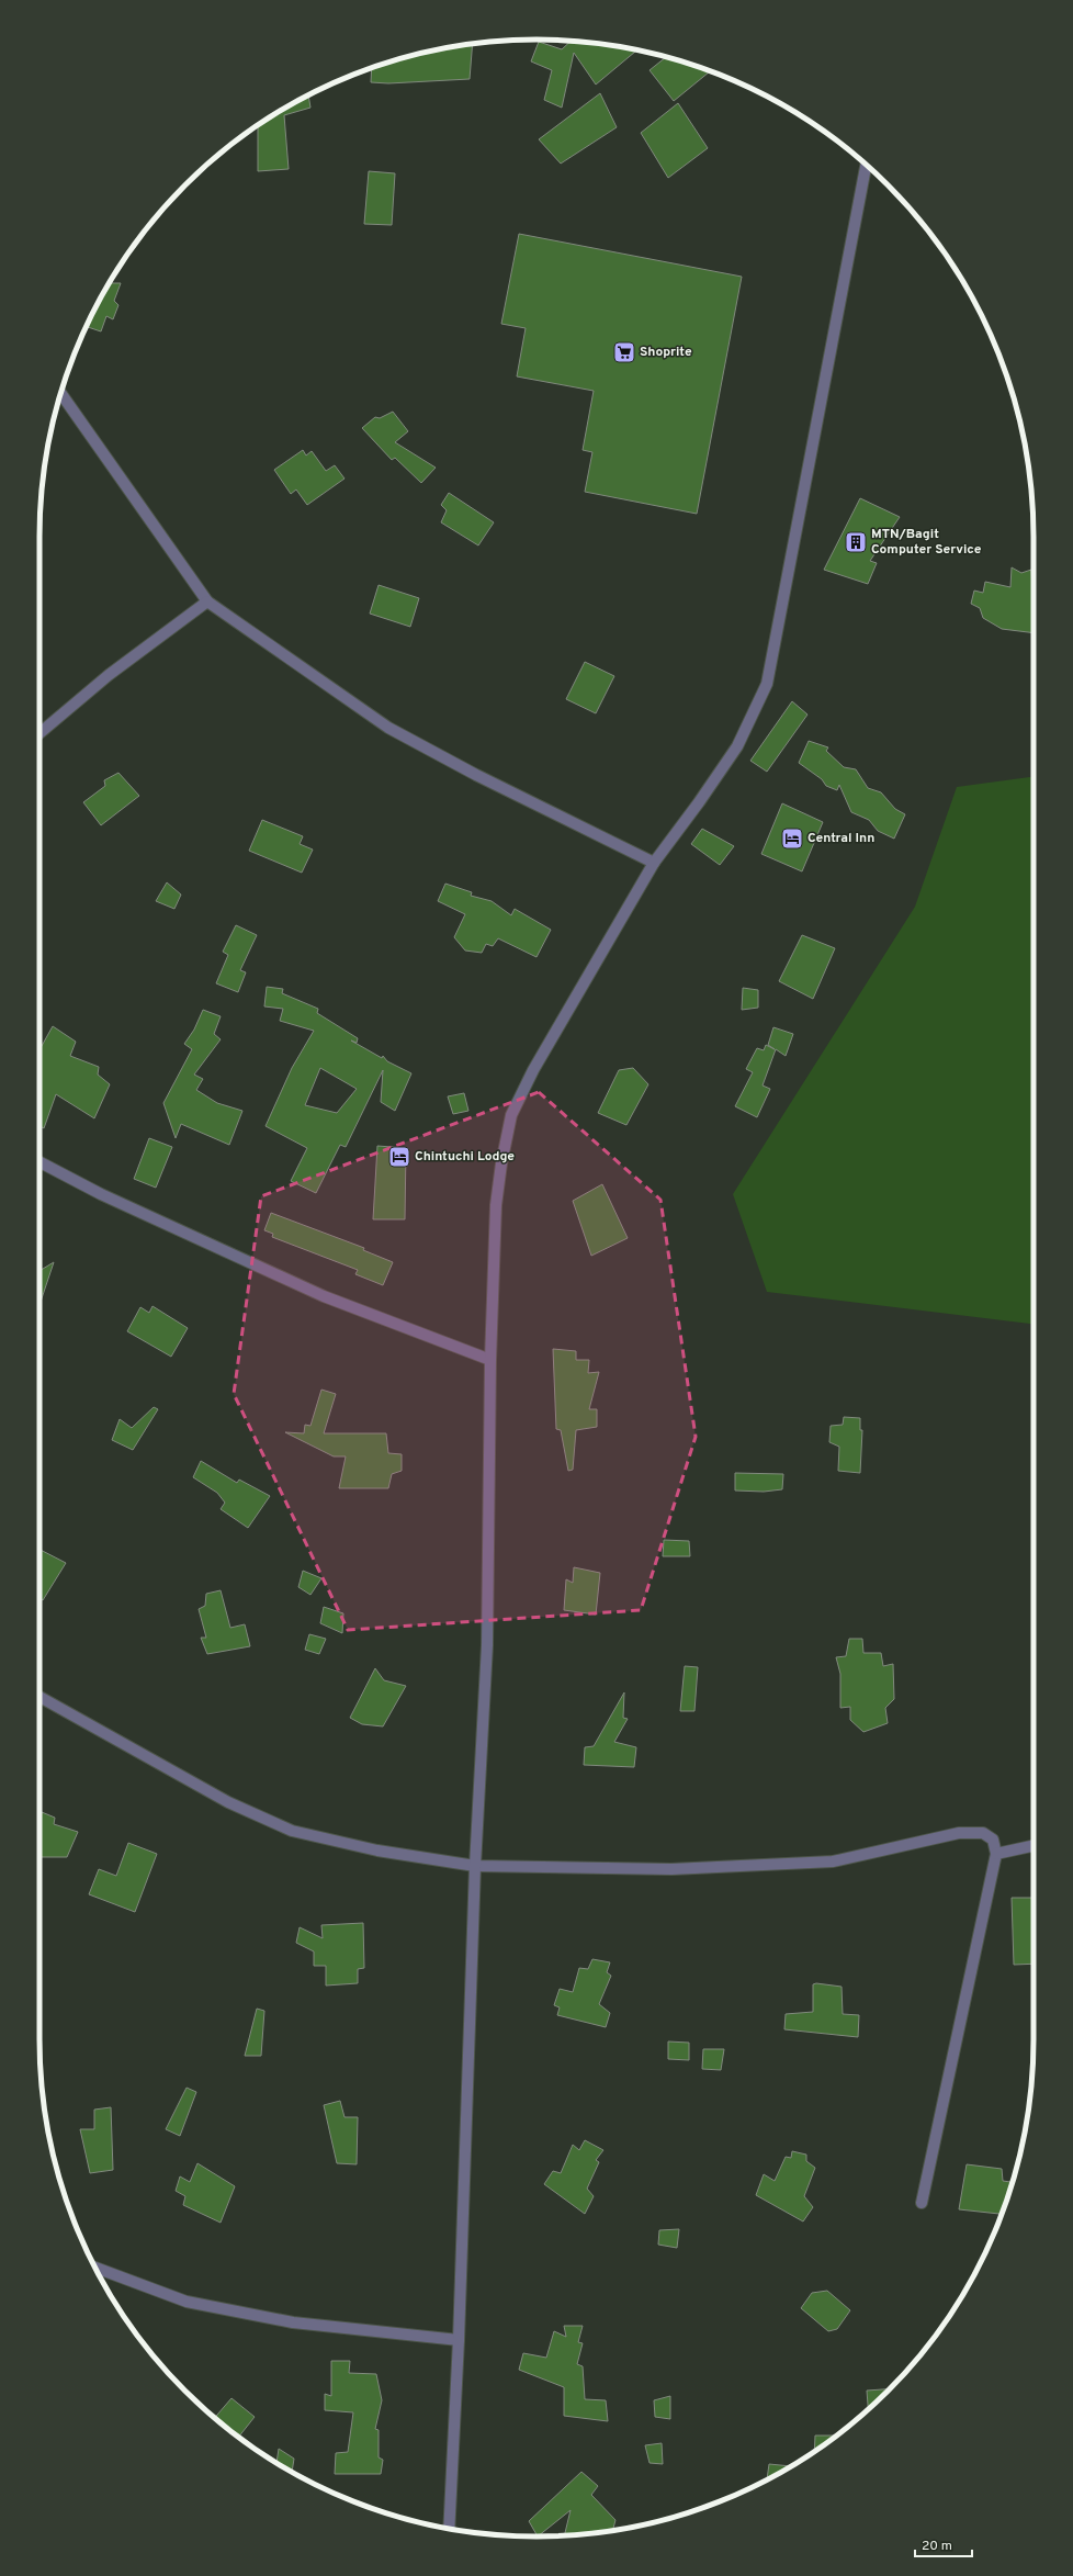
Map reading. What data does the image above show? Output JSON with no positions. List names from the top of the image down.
{
  "places": {
    "supermarket": ["Shoprite"],
    "building": ["MTN/Bagit Computer Service"],
    "hotel": ["Central Inn", "Chintuchi Lodge"]
  },
  "scale_bar": "20 m"
}
